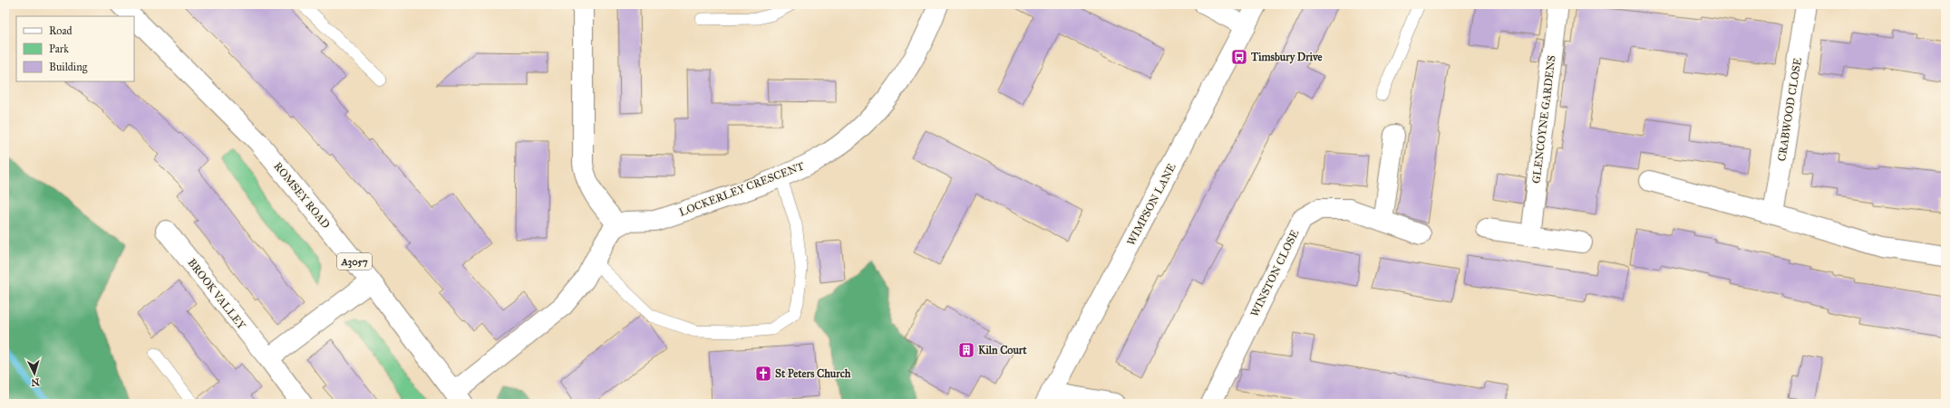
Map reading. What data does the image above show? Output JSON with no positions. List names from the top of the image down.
{
  "streets": {
    "street": [
      "CRABWOOD CLOSE",
      "GLENCOYNE GARDENS",
      "LOCKERLEY CRESCENT",
      "ROMSEY ROAD",
      "WIMPSON LANE",
      "A3057",
      "WINSTON CLOSE",
      "BROOK VALLEY"
    ]
  },
  "places": {
    "bus stop": ["Timsbury Drive"],
    "building": ["Kiln Court"],
    "church": ["St Peters Church"]
  },
  "legend": ["Road", "Park", "Building"],
  "north": "bottom"
}
